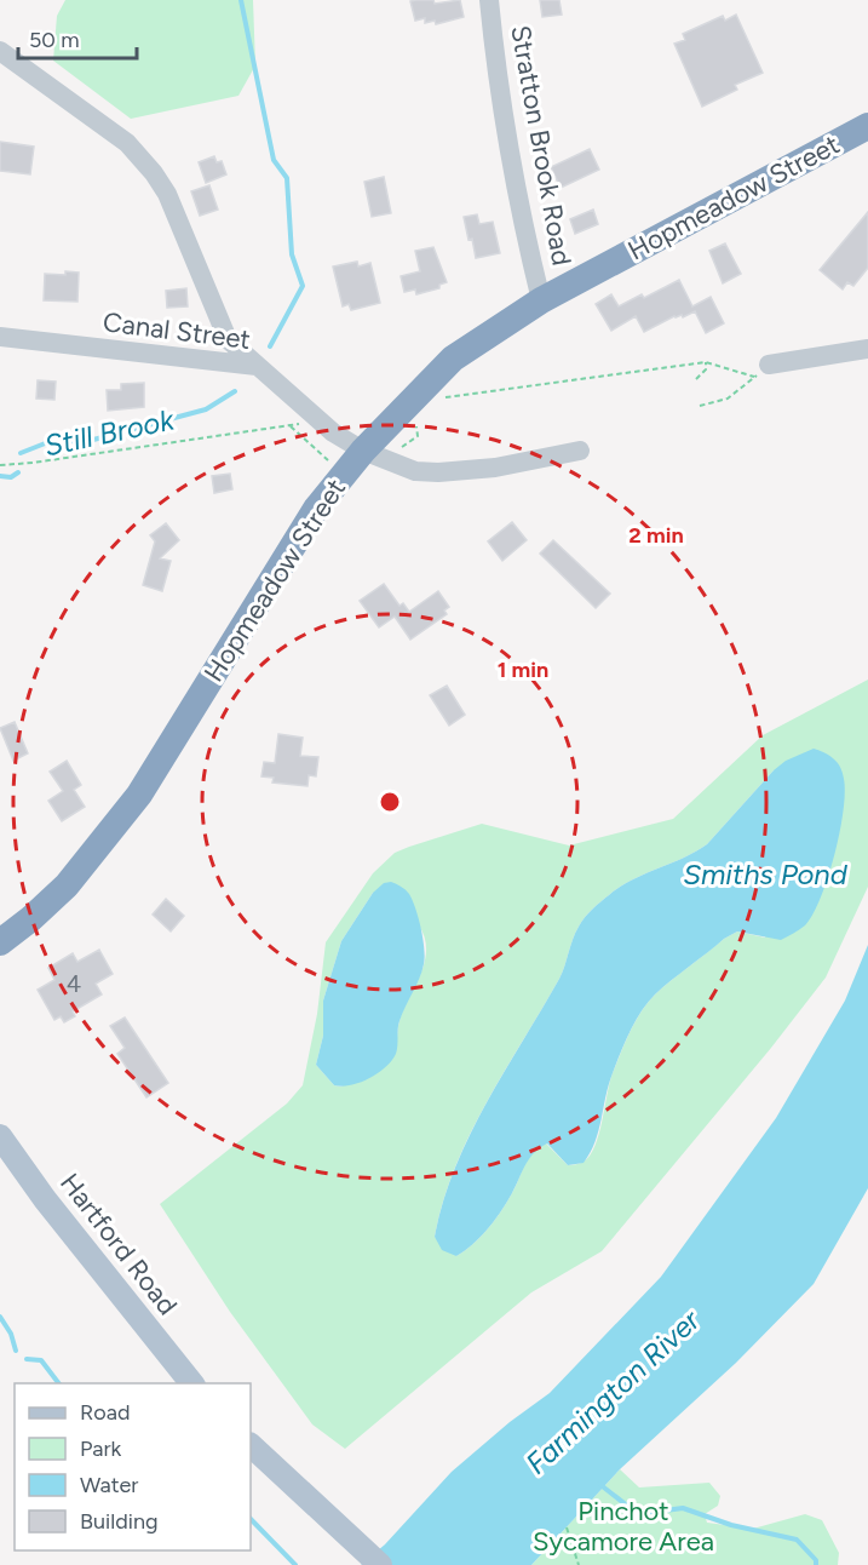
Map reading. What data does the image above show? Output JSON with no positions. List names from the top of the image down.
{
  "streets": {
    "highway": ["Hopmeadow Street"],
    "main road": ["Hartford Road"],
    "street": ["Stratton Brook Road", "Canal Street"]
  },
  "crossings": [
    ["Stratton Brook Road", "Hopmeadow Street"],
    ["Hopmeadow Street", "Canal Street"]
  ],
  "water": ["Still Brook", "Smiths Pond", "Farmington River"],
  "parks": ["Pinchot Sycamore Area"],
  "house_numbers": ["4"],
  "legend": [
    "Road",
    "Park",
    "Water",
    "Building"
  ],
  "scale_bar": "50 m",
  "rings": ["2 min", "1 min"]
}
